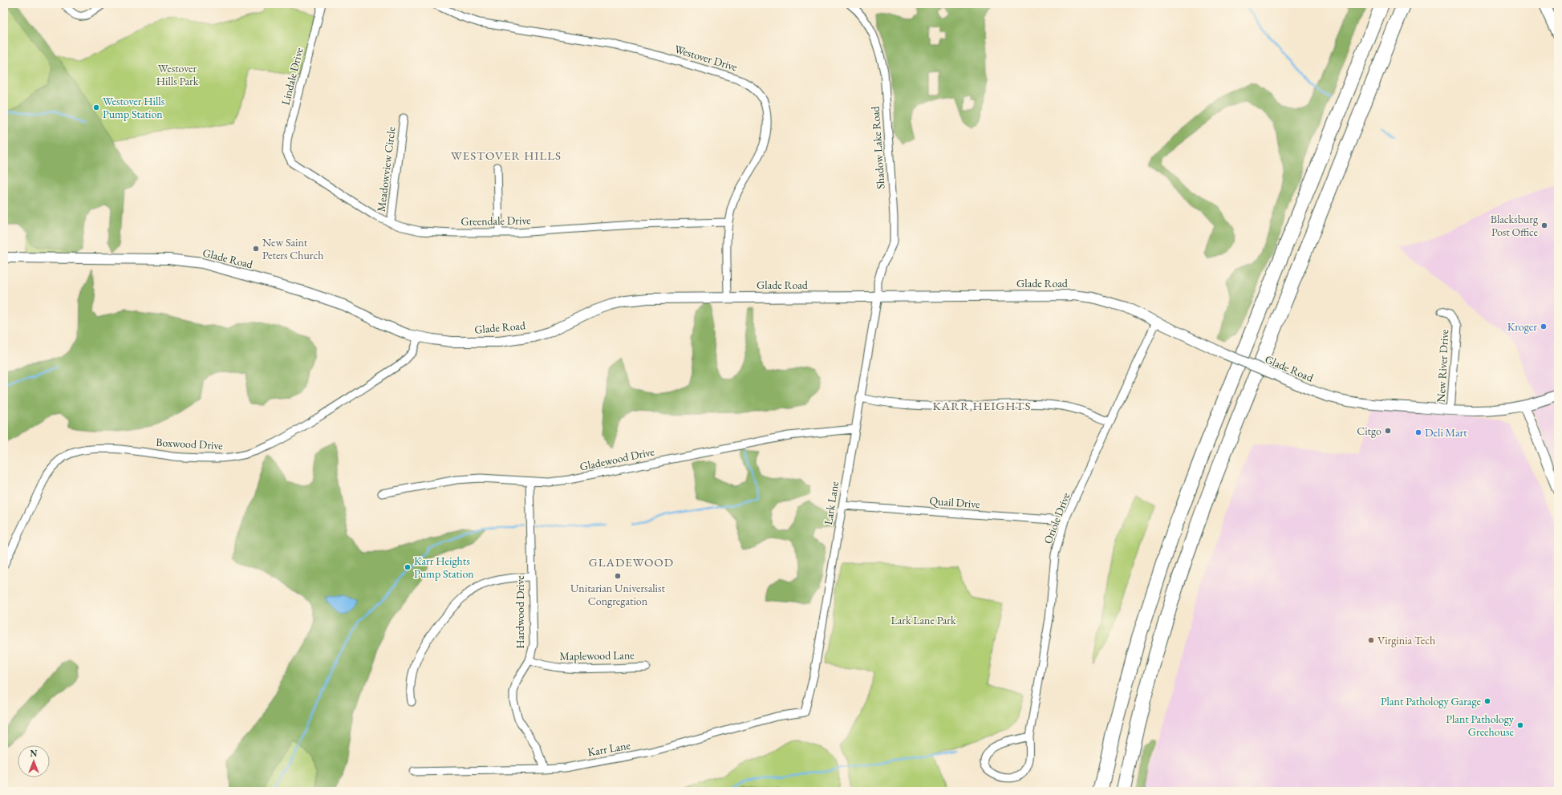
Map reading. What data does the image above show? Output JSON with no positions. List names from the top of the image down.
{
  "streets": {
    "street": [
      "Westover Drive",
      "Lindale Drive",
      "Shadow Lake Road",
      "Meadowview Circle",
      "Greendale Drive",
      "Glade Road",
      "New River Drive",
      "Boxwood Drive",
      "Gladewood Drive",
      "Quail Drive",
      "Lark Lane",
      "Oriole Drive",
      "Hardwood Drive",
      "Maplewood Lane",
      "Karr Lane"
    ]
  },
  "crossings": [
    ["Westover Drive", "Greendale Drive"],
    ["Westover Drive", "Glade Road"],
    ["Lindale Drive", "Greendale Drive"],
    ["Shadow Lake Road", "Glade Road"],
    ["Shadow Lake Road", "Lark Lane"],
    ["Meadowview Circle", "Greendale Drive"],
    ["Glade Road", "New River Drive"],
    ["Glade Road", "Boxwood Drive"],
    ["Glade Road", "Lark Lane"],
    ["Glade Road", "Oriole Drive"],
    ["Gladewood Drive", "Lark Lane"],
    ["Gladewood Drive", "Hardwood Drive"],
    ["Quail Drive", "Lark Lane"],
    ["Quail Drive", "Oriole Drive"],
    ["Lark Lane", "Karr Lane"],
    ["Hardwood Drive", "Maplewood Lane"],
    ["Hardwood Drive", "Karr Lane"]
  ],
  "districts": ["WESTOVER HILLS", "KARR HEIGHTS", "GLADEWOOD"],
  "parks": ["Westover Hills Park", "Lark Lane Park"],
  "places": [
    "Westover Hills Pump Station",
    "Blacksburg Post Office",
    "New Saint Peters Church",
    "Kroger",
    "Citgo",
    "Deli Mart",
    "Karr Heights Pump Station",
    "Unitarian Universalist Congregation",
    "Virginia Tech",
    "Plant Pathology Garage",
    "Plant Pathology Greehouse"
  ],
  "north": "top"
}
